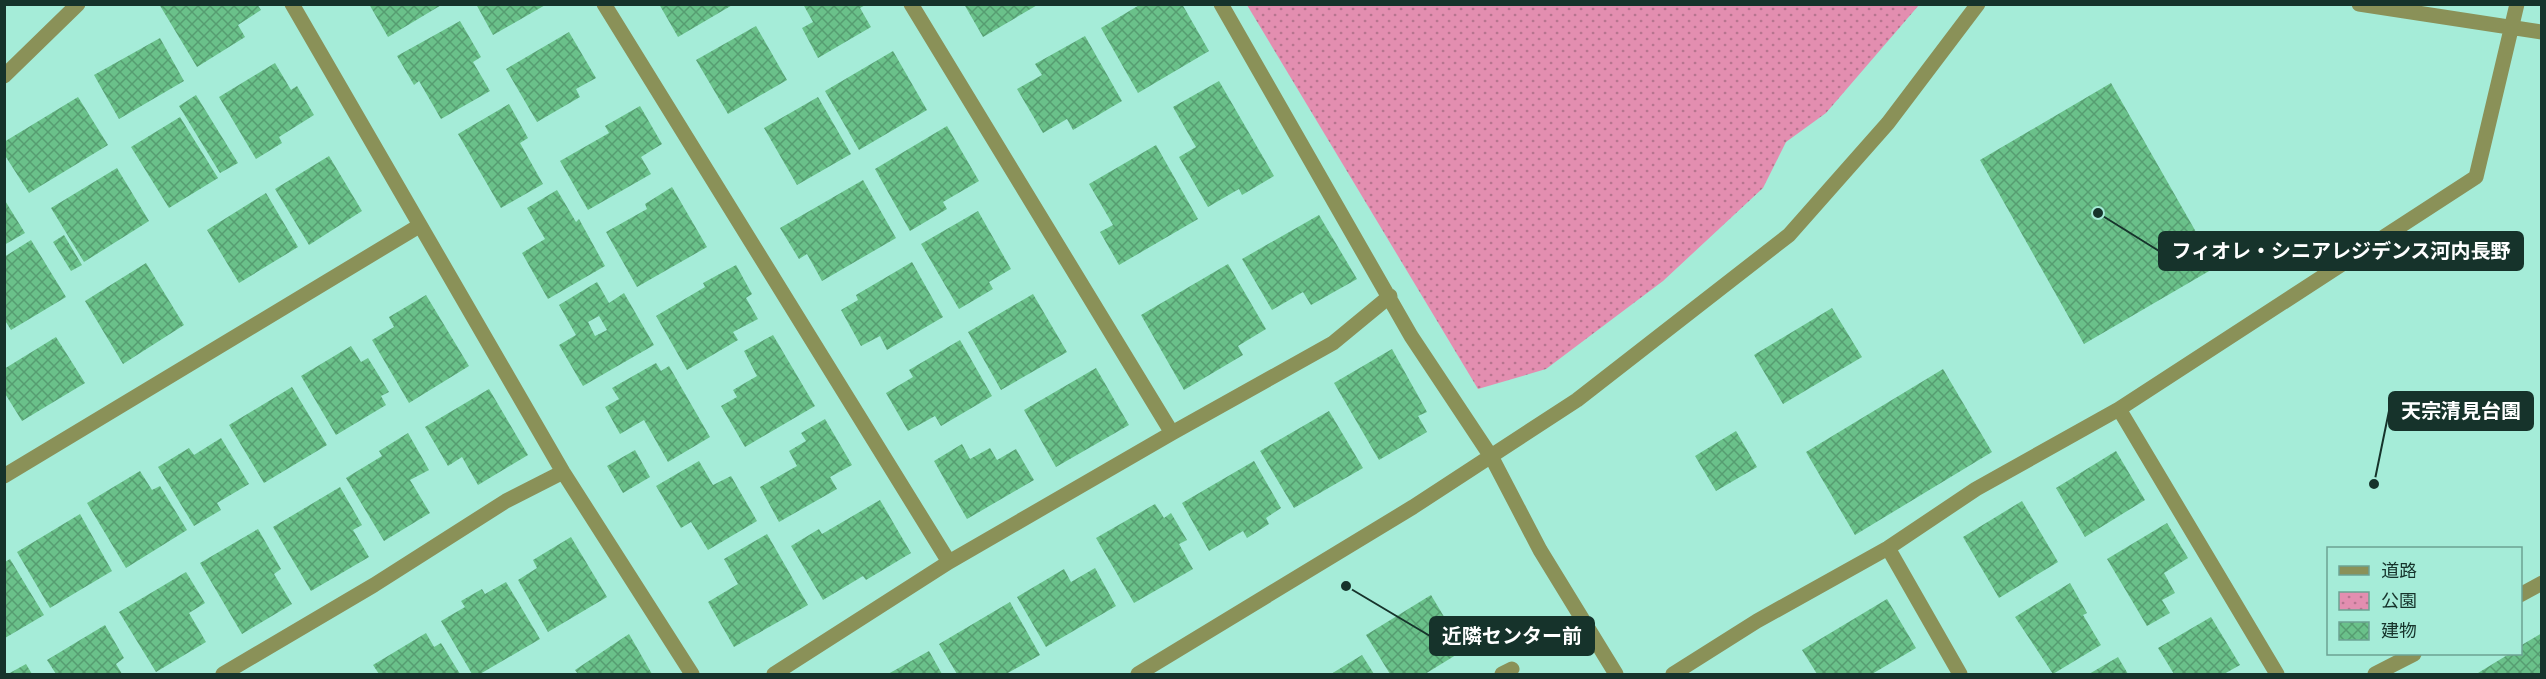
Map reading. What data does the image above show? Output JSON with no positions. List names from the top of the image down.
{
  "places": ["フィオレ・シニアレジデンス河内長野", "天宗清見台園", "近隣センター前"],
  "legend": ["道路", "公園", "建物"]
}
